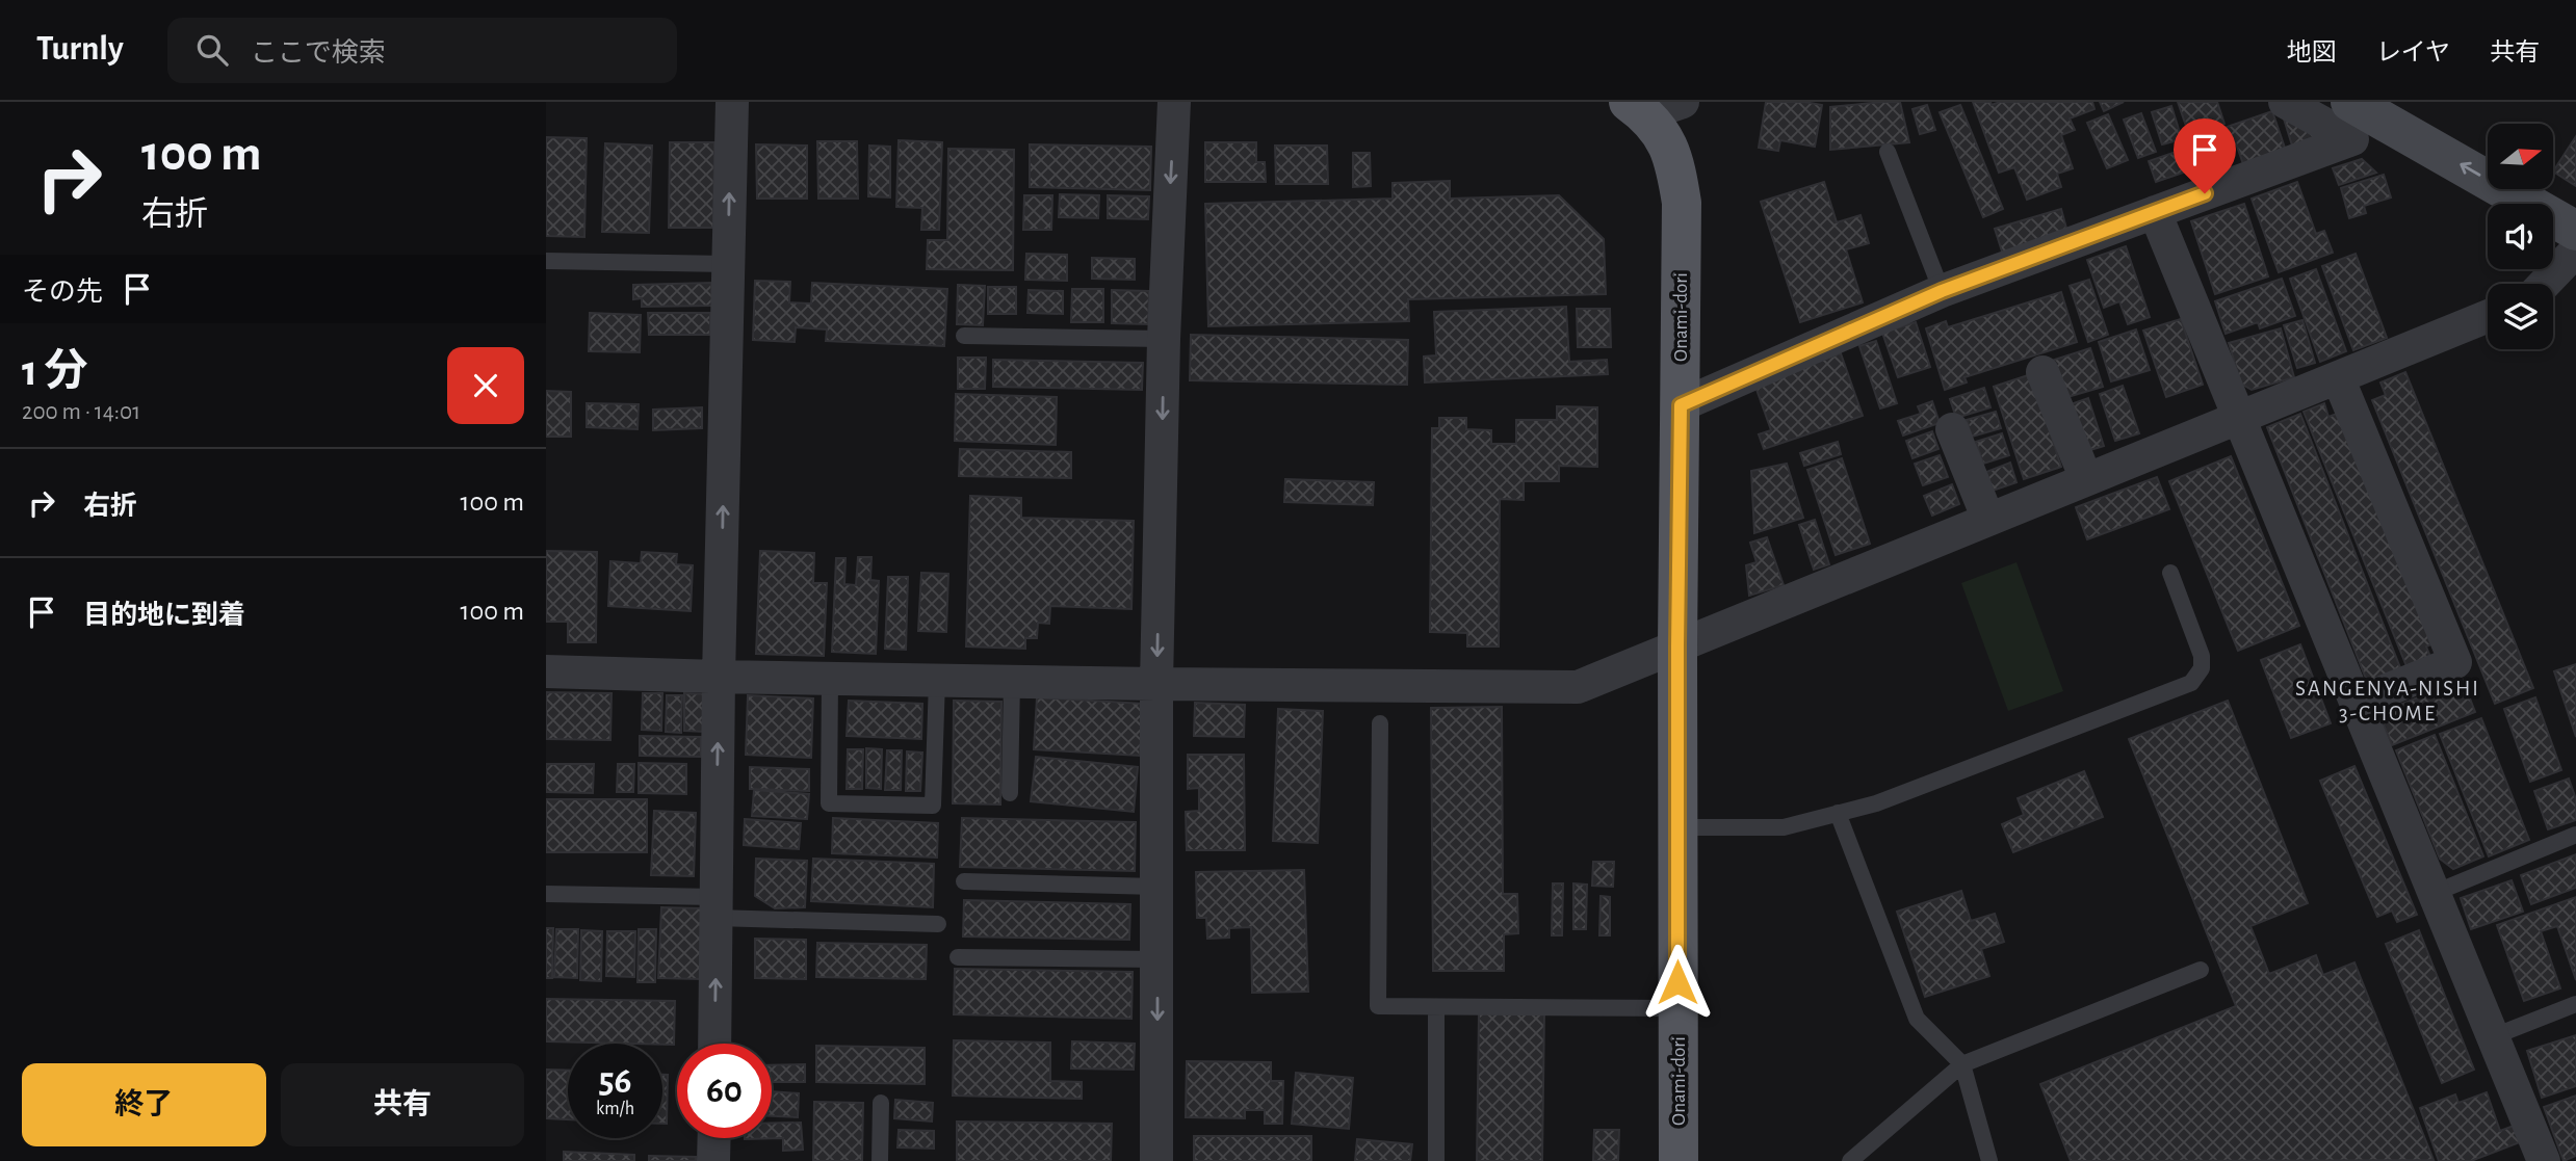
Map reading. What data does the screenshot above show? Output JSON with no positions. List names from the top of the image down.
{
  "streets": {
    "main road": ["Onami-dori"]
  },
  "districts": ["SANGENYA-NISHI 3-CHOME"],
  "north": "right",
  "page": {
    "header": "Turnly",
    "search": "ここで検索",
    "nav": ["地図", "レイヤ", "共有"],
    "turn": ["100 m", "右折"],
    "then": "その先",
    "heading": ["1 分", "200 m · 14:01"],
    "list": [
      {
        "name": "右折",
        "value": "100 m"
      },
      {
        "name": "目的地に到着",
        "value": "100 m"
      }
    ],
    "speed": "56 km/h",
    "limit": "60",
    "buttons": ["終了", "共有"]
  }
}
